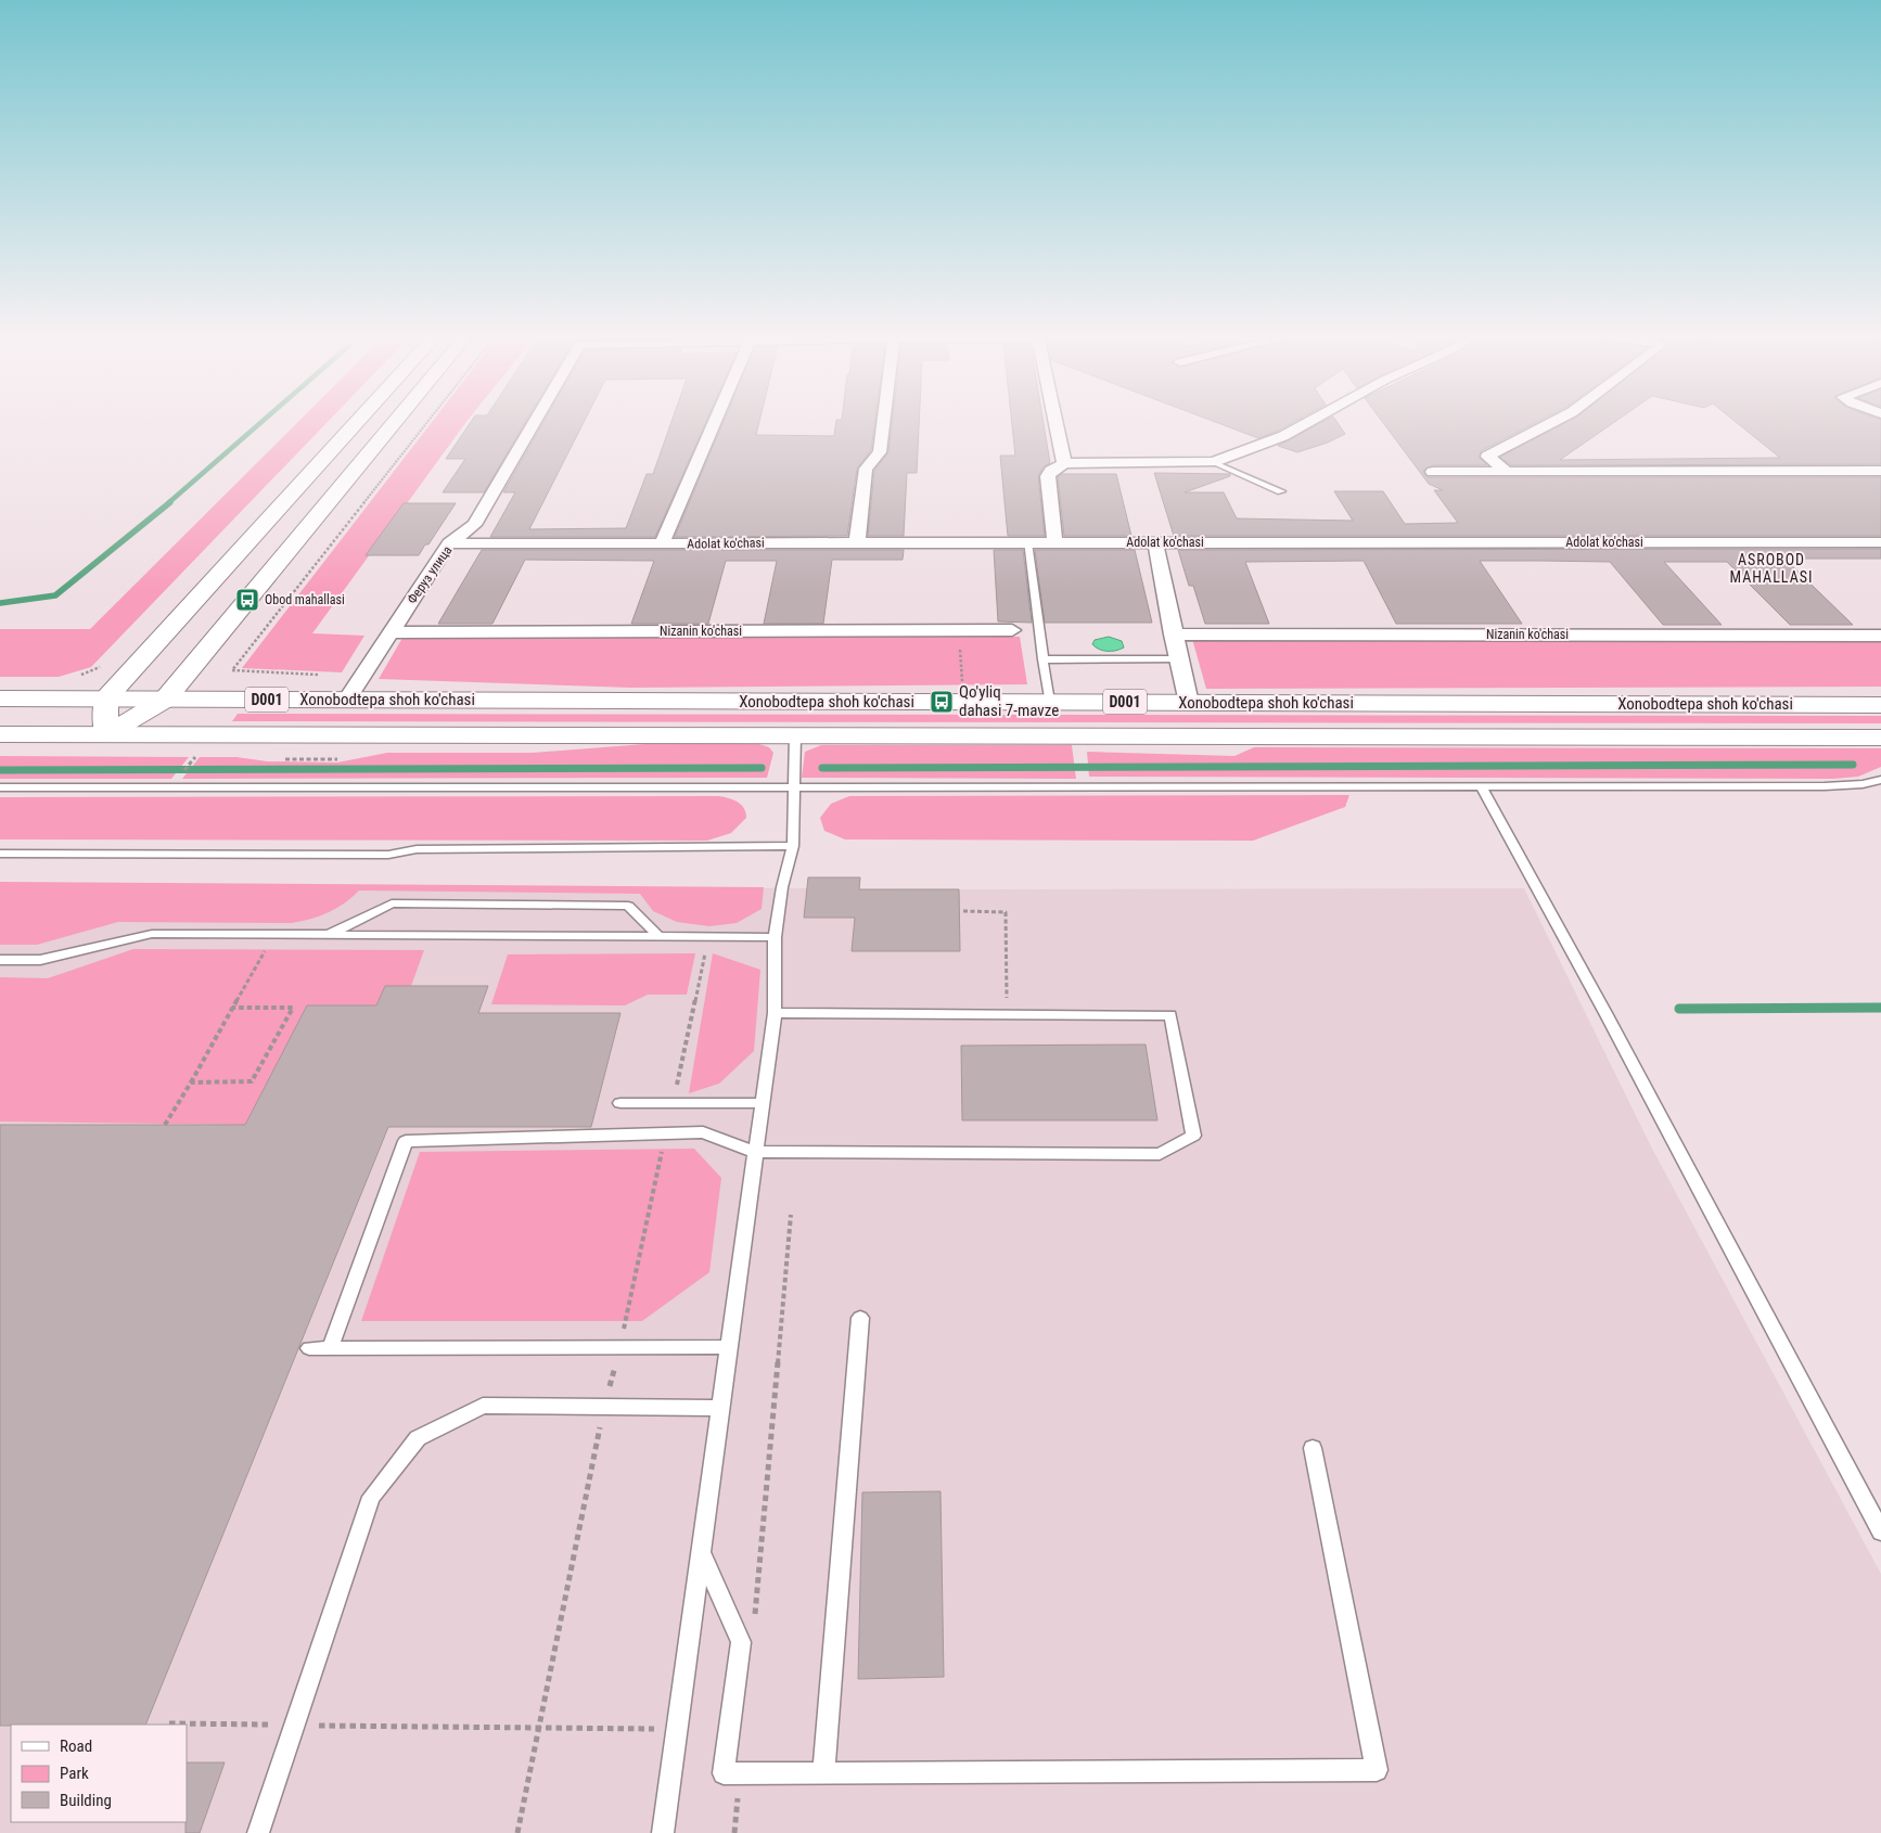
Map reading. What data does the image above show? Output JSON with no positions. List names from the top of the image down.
{
  "streets": {
    "main road": ["D001", "Xonobodtepa shoh ko'chasi"],
    "street": ["Adolat ko'chasi", "Феруз улица", "Nizanin ko'chasi"]
  },
  "crossings": [
    ["Adolat ko'chasi", "Феруз улица"],
    ["Феруз улица", "Nizanin ko'chasi"],
    ["Феруз улица", "Xonobodtepa shoh ko'chasi"]
  ],
  "districts": ["ASROBOD MAHALLASI"],
  "places": {
    "bus stop": ["Obod mahallasi", "Qo'yliq dahasi 7-mavze"]
  },
  "legend": ["Road", "Park", "Building"]
}
